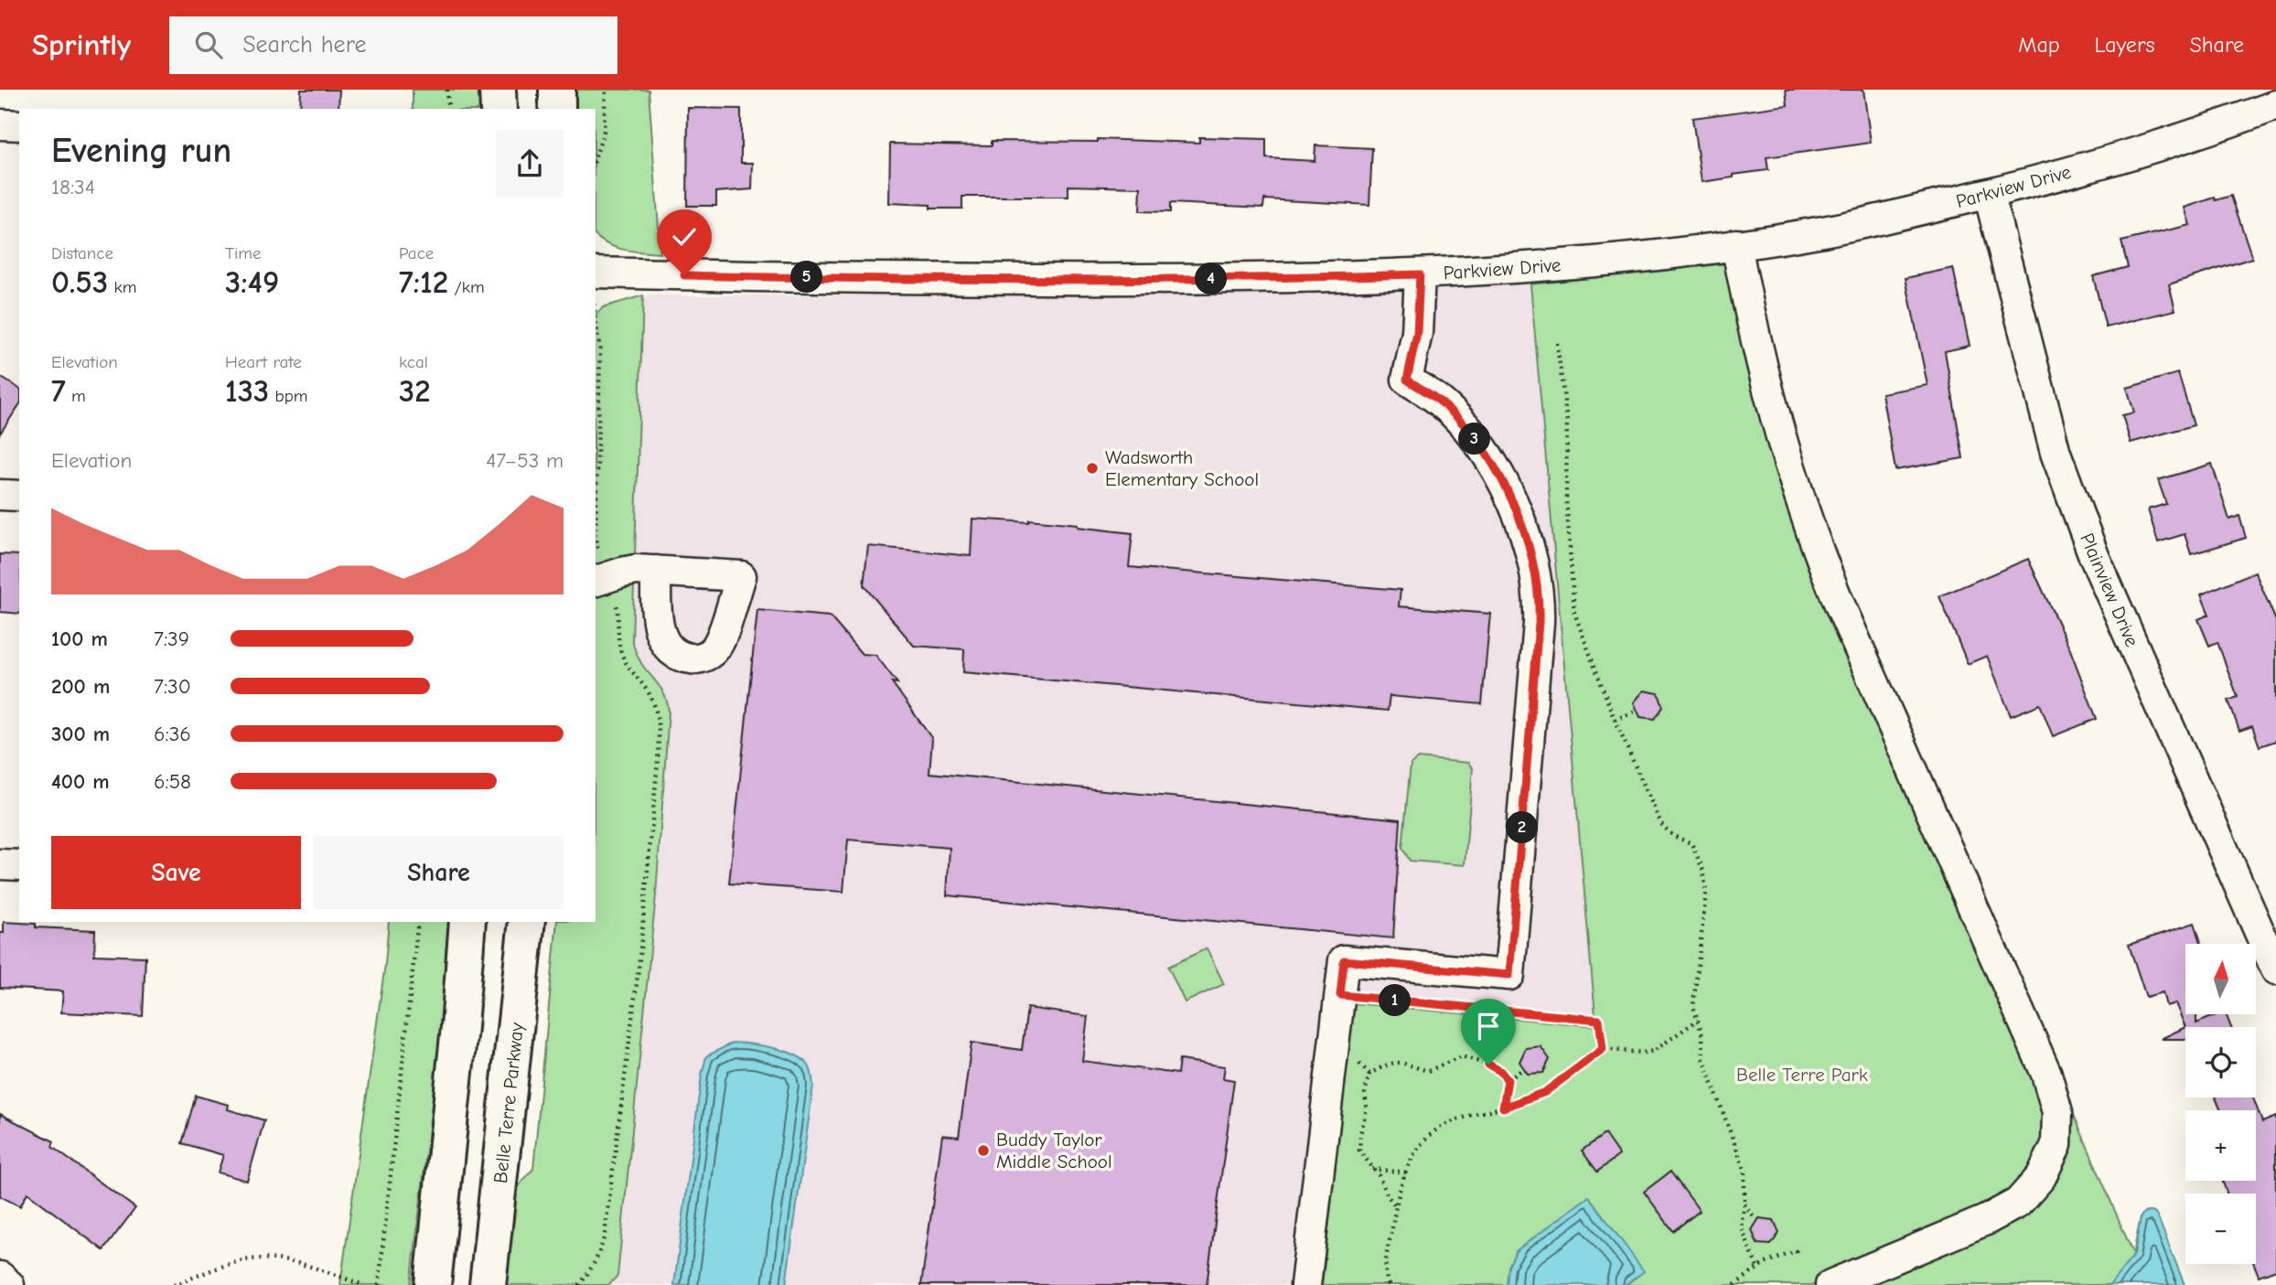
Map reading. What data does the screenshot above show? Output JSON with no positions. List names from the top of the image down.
{
  "streets": {
    "main road": ["Belle Terre Parkway"],
    "street": ["Parkview Drive", "Plainview Drive"]
  },
  "crossings": [
    ["Parkview Drive", "Plainview Drive"]
  ],
  "parks": ["Belle Terre Park"],
  "places": ["Wadsworth Elementary School", "Buddy Taylor Middle School"],
  "north": "top",
  "page": {
    "header": "Sprintly",
    "search": "Search here",
    "nav": ["Map", "Layers", "Share"],
    "heading": ["Evening run", "18:34"],
    "stats": [
      ["Distance", "0.53 km"],
      ["Time", "3:49"],
      ["Pace", "7:12 /km"],
      ["Elevation", "7 m"],
      ["Heart rate", "133 bpm"],
      ["kcal", "32"]
    ],
    "pins": [
      "5",
      "4",
      "3",
      "2",
      "1"
    ],
    "chart": ["Elevation", "47–53 m"],
    "list": [
      {
        "name": "100 m",
        "note": "7:39"
      },
      {
        "name": "200 m",
        "note": "7:30"
      },
      {
        "name": "300 m",
        "note": "6:36"
      },
      {
        "name": "400 m",
        "note": "6:58"
      }
    ],
    "buttons": ["Save", "Share"],
    "map_buttons": ["+", "−"]
  }
}
